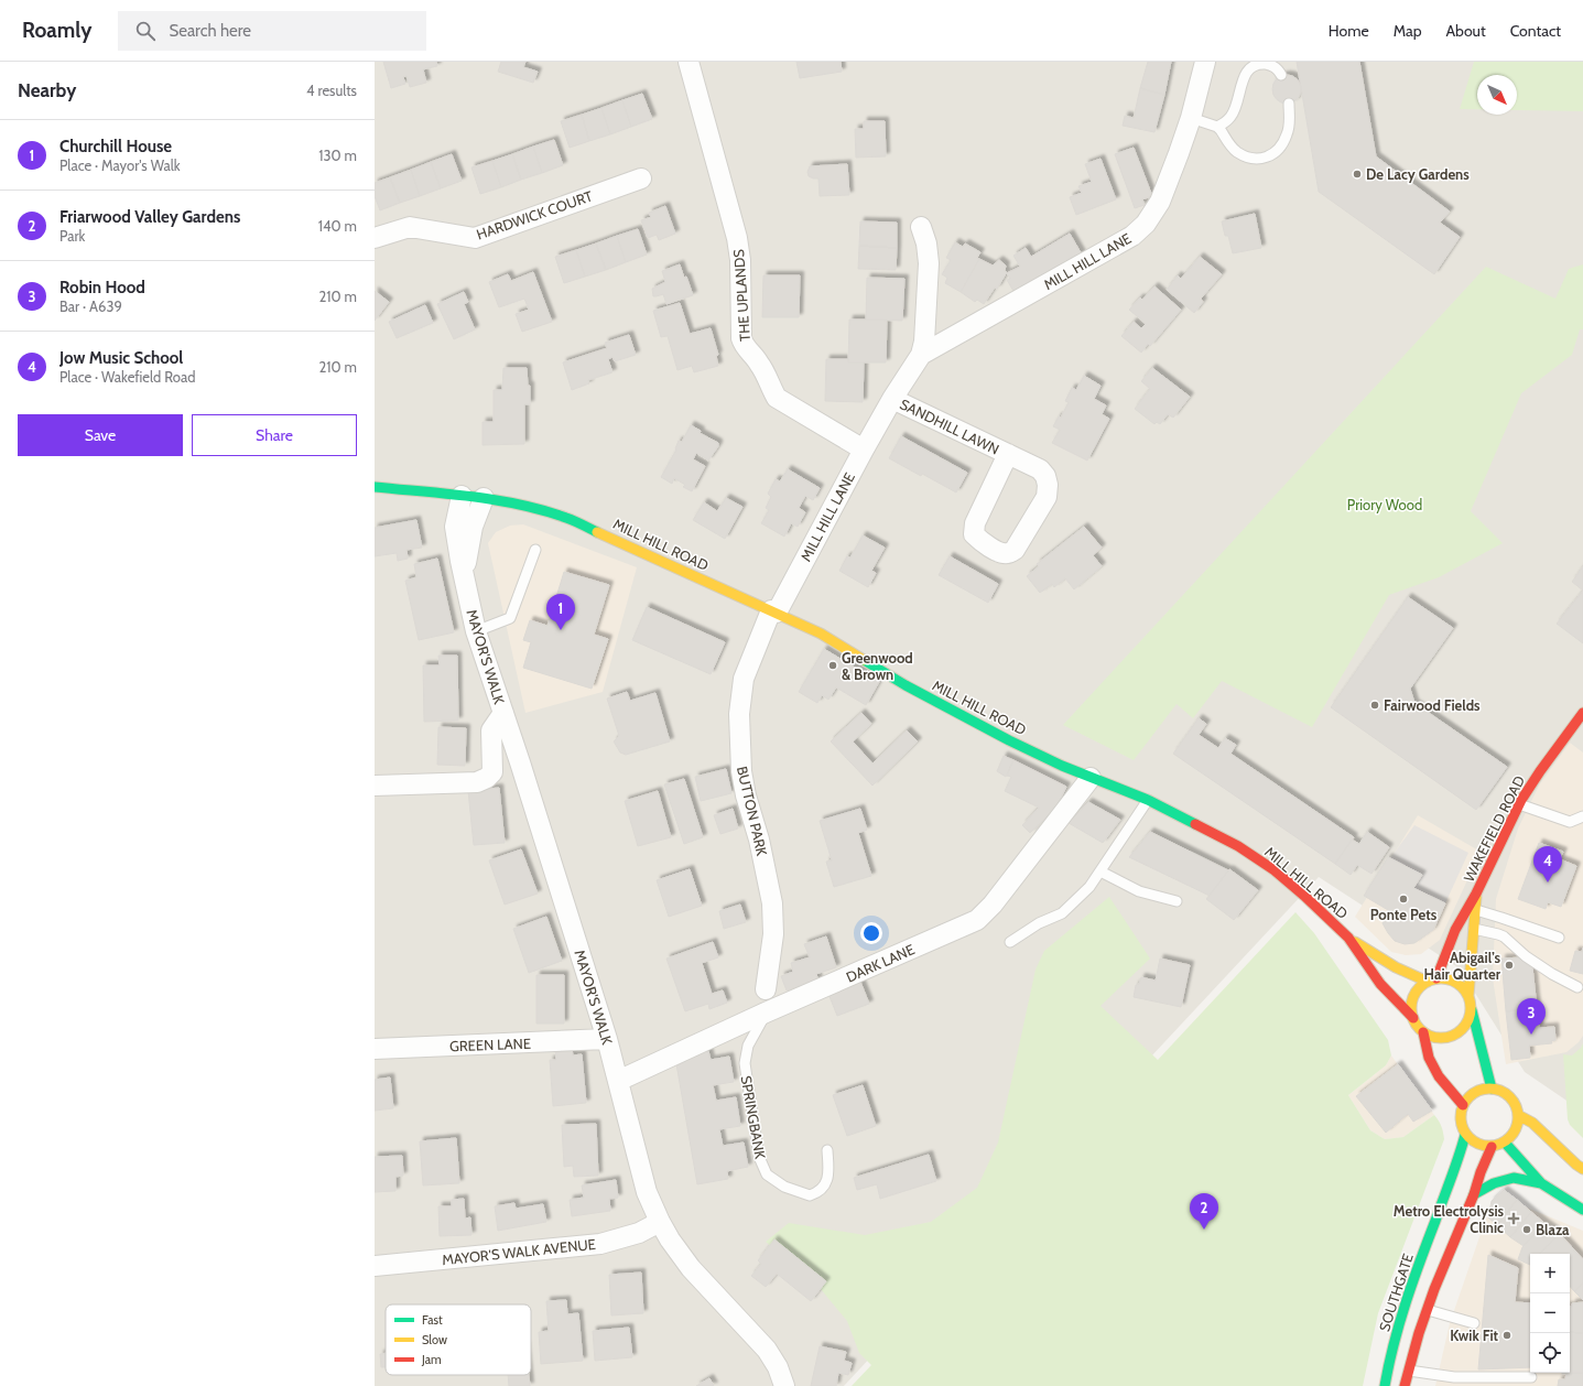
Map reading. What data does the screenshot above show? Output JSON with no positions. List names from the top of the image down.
{
  "streets": {
    "main road": ["MILL HILL ROAD", "WAKEFIELD ROAD", "SOUTHGATE"],
    "street": [
      "HARDWICK COURT",
      "MILL HILL LANE",
      "THE UPLANDS",
      "SANDHILL LAWN",
      "MAYOR'S WALK",
      "BUTTON PARK",
      "DARK LANE",
      "GREEN LANE",
      "MAYOR'S WALK AVENUE"
    ],
    "lane": ["SPRINGBANK"]
  },
  "crossings": [
    ["MILL HILL LANE", "THE UPLANDS"],
    ["MILL HILL LANE", "SANDHILL LAWN"],
    ["MILL HILL LANE", "MILL HILL ROAD"],
    ["MILL HILL LANE", "BUTTON PARK"],
    ["MILL HILL ROAD", "MAYOR'S WALK"],
    ["MILL HILL ROAD", "BUTTON PARK"],
    ["MILL HILL ROAD", "WAKEFIELD ROAD"],
    ["MILL HILL ROAD", "DARK LANE"],
    ["MAYOR'S WALK", "DARK LANE"],
    ["MAYOR'S WALK", "GREEN LANE"],
    ["MAYOR'S WALK", "MAYOR'S WALK AVENUE"],
    ["DARK LANE", "SPRINGBANK"]
  ],
  "parks": ["Priory Wood"],
  "places": {
    "other": [
      "De Lacy Gardens",
      "Greenwood & Brown",
      "Fairwood Fields",
      "Ponte Pets",
      "Abigail’s Hair Quarter",
      "Blaza",
      "Kwik Fit"
    ],
    "health": ["Metro Electrolysis Clinic"]
  },
  "legend": ["Fast", "Slow", "Jam"],
  "north": "bottom right",
  "page": {
    "header": "Roamly",
    "search": "Search here",
    "nav": [
      "Home",
      "Map",
      "About",
      "Contact"
    ],
    "heading": ["Nearby", "4 results"],
    "list": [
      {
        "mark": "1",
        "name": "Churchill House",
        "note": "Place · Mayor's Walk",
        "value": "130 m"
      },
      {
        "mark": "2",
        "name": "Friarwood Valley Gardens",
        "note": "Park",
        "value": "140 m"
      },
      {
        "mark": "3",
        "name": "Robin Hood",
        "note": "Bar · A639",
        "value": "210 m"
      },
      {
        "mark": "4",
        "name": "Jow Music School",
        "note": "Place · Wakefield Road",
        "value": "210 m"
      }
    ],
    "buttons": ["Save", "Share"],
    "pins": [
      "1",
      "4",
      "3",
      "2"
    ],
    "map_buttons": ["+", "−"]
  }
}
